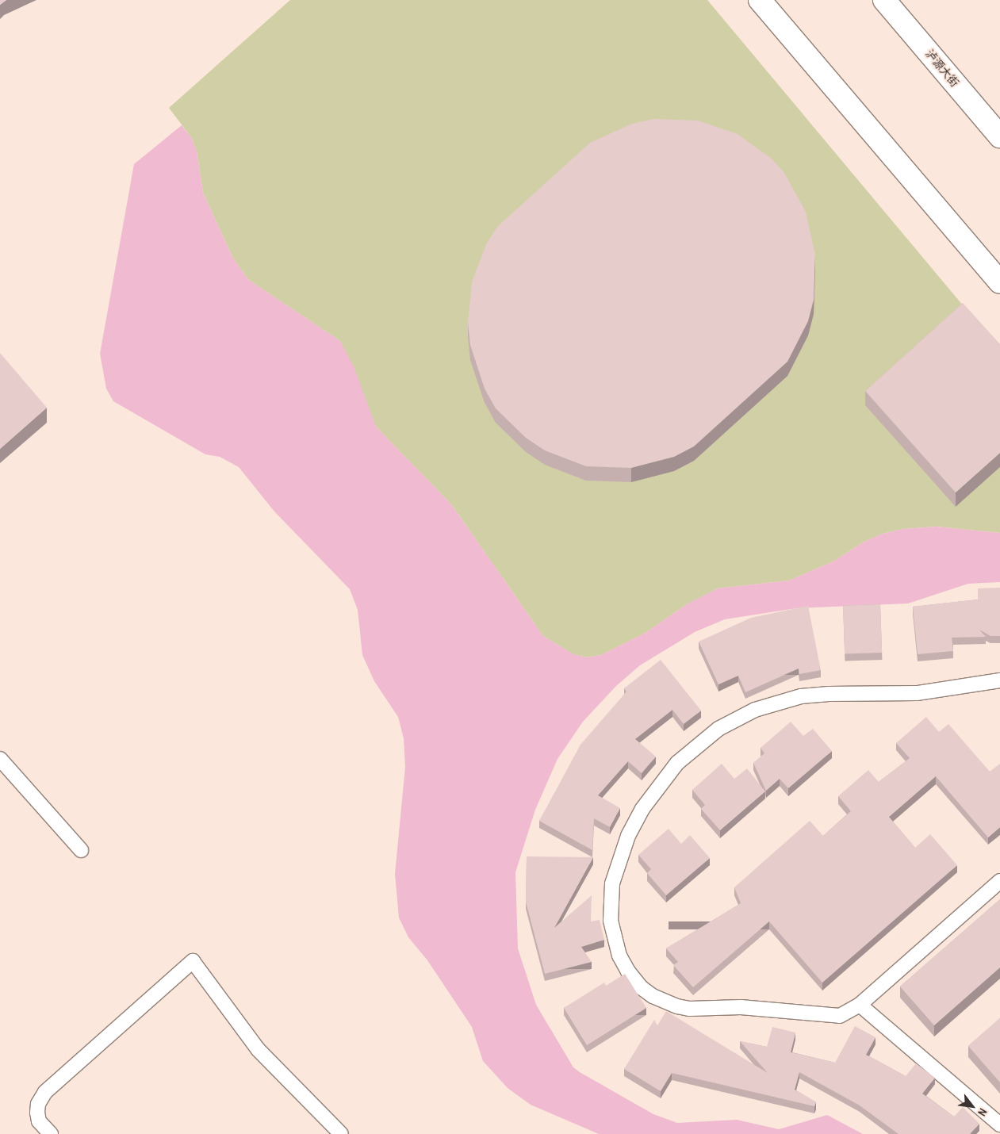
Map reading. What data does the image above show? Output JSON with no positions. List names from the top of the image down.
{
  "streets": {
    "main road": ["泸源大街"]
  },
  "north": "bottom right"
}
